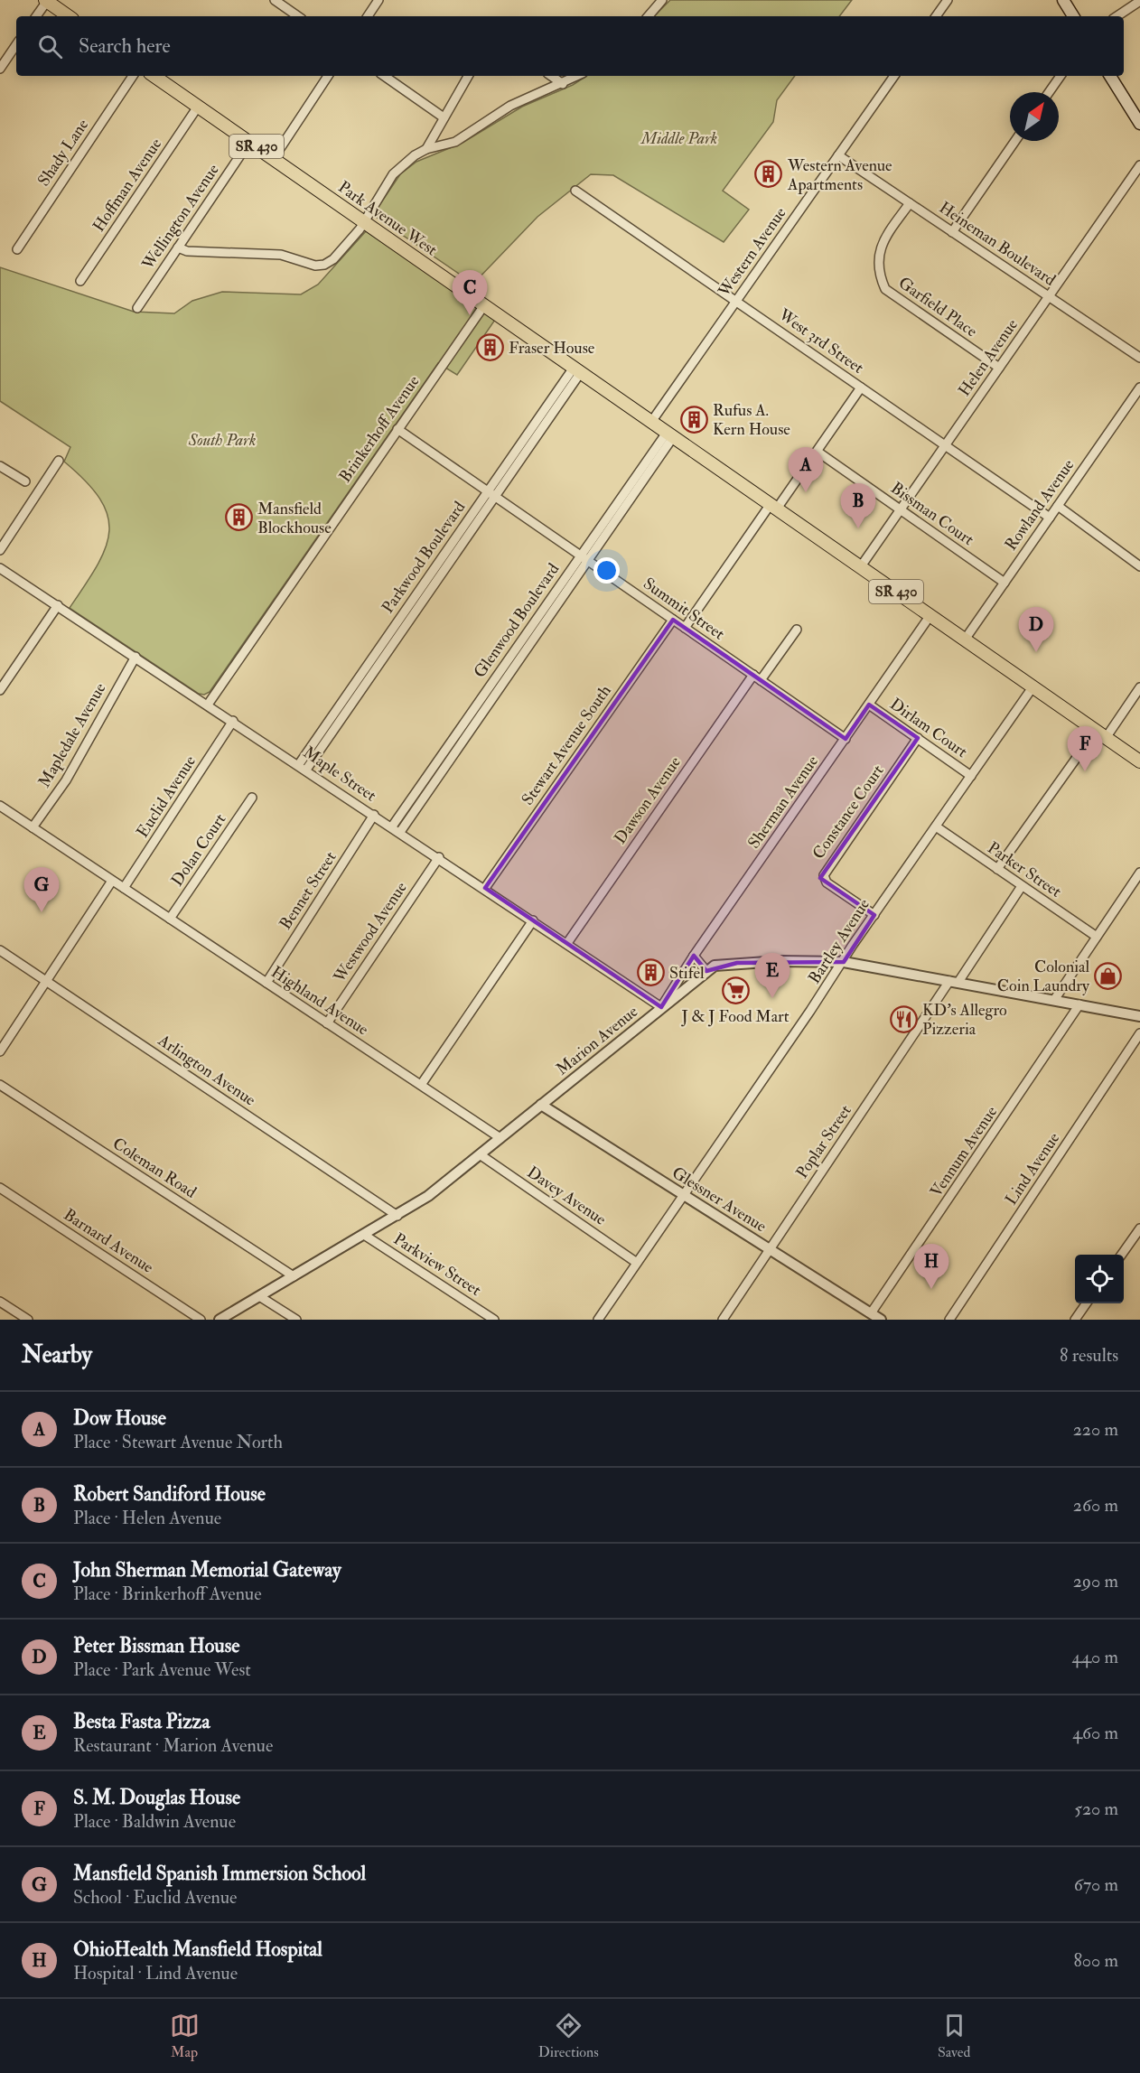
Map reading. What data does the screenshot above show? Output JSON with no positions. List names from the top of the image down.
{
  "streets": {
    "main road": ["SR 430", "Park Avenue West"],
    "street": [
      "Shady Lane",
      "Hoffman Avenue",
      "Wellington Avenue",
      "Heineman Boulevard",
      "Western Avenue",
      "Garfield Place",
      "West 3rd Street",
      "Helen Avenue",
      "Brinkerhoff Avenue",
      "Rowland Avenue",
      "Bissman Court",
      "Summit Street",
      "Glenwood Boulevard",
      "Dirlam Court",
      "Mapledale Avenue",
      "Stewart Avenue South",
      "Maple Street",
      "Euclid Avenue",
      "Dawson Avenue",
      "Sherman Avenue",
      "Constance Court",
      "Dolan Court",
      "Parker Street",
      "Bennet Street",
      "Westwood Avenue",
      "Bartley Avenue",
      "Highland Avenue",
      "Marion Avenue",
      "Arlington Avenue",
      "Poplar Street",
      "Vennum Avenue",
      "Coleman Road",
      "Lind Avenue",
      "Davey Avenue",
      "Glessner Avenue",
      "Barnard Avenue",
      "Parkview Street"
    ]
  },
  "crossings": [
    ["Hoffman Avenue", "Park Avenue West"],
    ["Wellington Avenue", "Park Avenue West"],
    ["Park Avenue West", "Western Avenue"],
    ["Park Avenue West", "Helen Avenue"],
    ["Park Avenue West", "Brinkerhoff Avenue"],
    ["Park Avenue West", "Rowland Avenue"],
    ["Park Avenue West", "Glenwood Boulevard"],
    ["Park Avenue West", "Sherman Avenue"],
    ["Park Avenue West", "Bartley Avenue"],
    ["Heineman Boulevard", "Western Avenue"],
    ["Heineman Boulevard", "Garfield Place"],
    ["Heineman Boulevard", "Helen Avenue"],
    ["Western Avenue", "West 3rd Street"],
    ["Garfield Place", "Helen Avenue"],
    ["West 3rd Street", "Helen Avenue"],
    ["West 3rd Street", "Rowland Avenue"],
    ["Helen Avenue", "Bissman Court"],
    ["Brinkerhoff Avenue", "Summit Street"],
    ["Brinkerhoff Avenue", "Maple Street"],
    ["Rowland Avenue", "Bissman Court"],
    ["Summit Street", "Glenwood Boulevard"],
    ["Summit Street", "Stewart Avenue South"],
    ["Summit Street", "Dawson Avenue"],
    ["Summit Street", "Sherman Avenue"],
    ["Glenwood Boulevard", "Maple Street"],
    ["Dirlam Court", "Sherman Avenue"],
    ["Dirlam Court", "Constance Court"],
    ["Dirlam Court", "Bartley Avenue"],
    ["Mapledale Avenue", "Maple Street"],
    ["Stewart Avenue South", "Maple Street"],
    ["Maple Street", "Euclid Avenue"],
    ["Maple Street", "Dawson Avenue"],
    ["Maple Street", "Sherman Avenue"],
    ["Maple Street", "Bennet Street"],
    ["Maple Street", "Westwood Avenue"],
    ["Maple Street", "Marion Avenue"],
    ["Euclid Avenue", "Highland Avenue"],
    ["Sherman Avenue", "Marion Avenue"],
    ["Constance Court", "Bartley Avenue"],
    ["Dolan Court", "Highland Avenue"],
    ["Parker Street", "Bartley Avenue"],
    ["Parker Street", "Poplar Street"],
    ["Bennet Street", "Highland Avenue"],
    ["Westwood Avenue", "Highland Avenue"],
    ["Bartley Avenue", "Marion Avenue"],
    ["Bartley Avenue", "Davey Avenue"],
    ["Bartley Avenue", "Glessner Avenue"],
    ["Highland Avenue", "Marion Avenue"],
    ["Marion Avenue", "Arlington Avenue"],
    ["Marion Avenue", "Poplar Street"],
    ["Marion Avenue", "Vennum Avenue"],
    ["Marion Avenue", "Coleman Road"],
    ["Marion Avenue", "Davey Avenue"],
    ["Marion Avenue", "Glessner Avenue"],
    ["Marion Avenue", "Parkview Street"],
    ["Poplar Street", "Glessner Avenue"],
    ["Vennum Avenue", "Glessner Avenue"]
  ],
  "parks": ["Middle Park", "South Park"],
  "places": {
    "building": [
      "Western Avenue Apartments",
      "Fraser House",
      "Rufus A. Kern House",
      "Mansfield Blockhouse",
      "Stifel"
    ],
    "shop": ["Colonial Coin Laundry"],
    "supermarket": ["J & J Food Mart"],
    "restaurant": ["KD's Allegro Pizzeria"]
  },
  "north": "top right",
  "page": {
    "search": "Search here",
    "pins": [
      "C",
      "A",
      "B",
      "D",
      "F",
      "G",
      "E",
      "H"
    ],
    "heading": ["Nearby", "8 results"],
    "list": [
      {
        "mark": "A",
        "name": "Dow House",
        "note": "Place · Stewart Avenue North",
        "value": "220 m"
      },
      {
        "mark": "B",
        "name": "Robert Sandiford House",
        "note": "Place · Helen Avenue",
        "value": "260 m"
      },
      {
        "mark": "C",
        "name": "John Sherman Memorial Gateway",
        "note": "Place · Brinkerhoff Avenue",
        "value": "290 m"
      },
      {
        "mark": "D",
        "name": "Peter Bissman House",
        "note": "Place · Park Avenue West",
        "value": "440 m"
      },
      {
        "mark": "E",
        "name": "Besta Fasta Pizza",
        "note": "Restaurant · Marion Avenue",
        "value": "460 m"
      },
      {
        "mark": "F",
        "name": "S. M. Douglas House",
        "note": "Place · Baldwin Avenue",
        "value": "520 m"
      },
      {
        "mark": "G",
        "name": "Mansfield Spanish Immersion School",
        "note": "School · Euclid Avenue",
        "value": "670 m"
      },
      {
        "mark": "H",
        "name": "OhioHealth Mansfield Hospital",
        "note": "Hospital · Lind Avenue",
        "value": "800 m"
      }
    ],
    "nav": ["Map", "Directions", "Saved"]
  }
}
